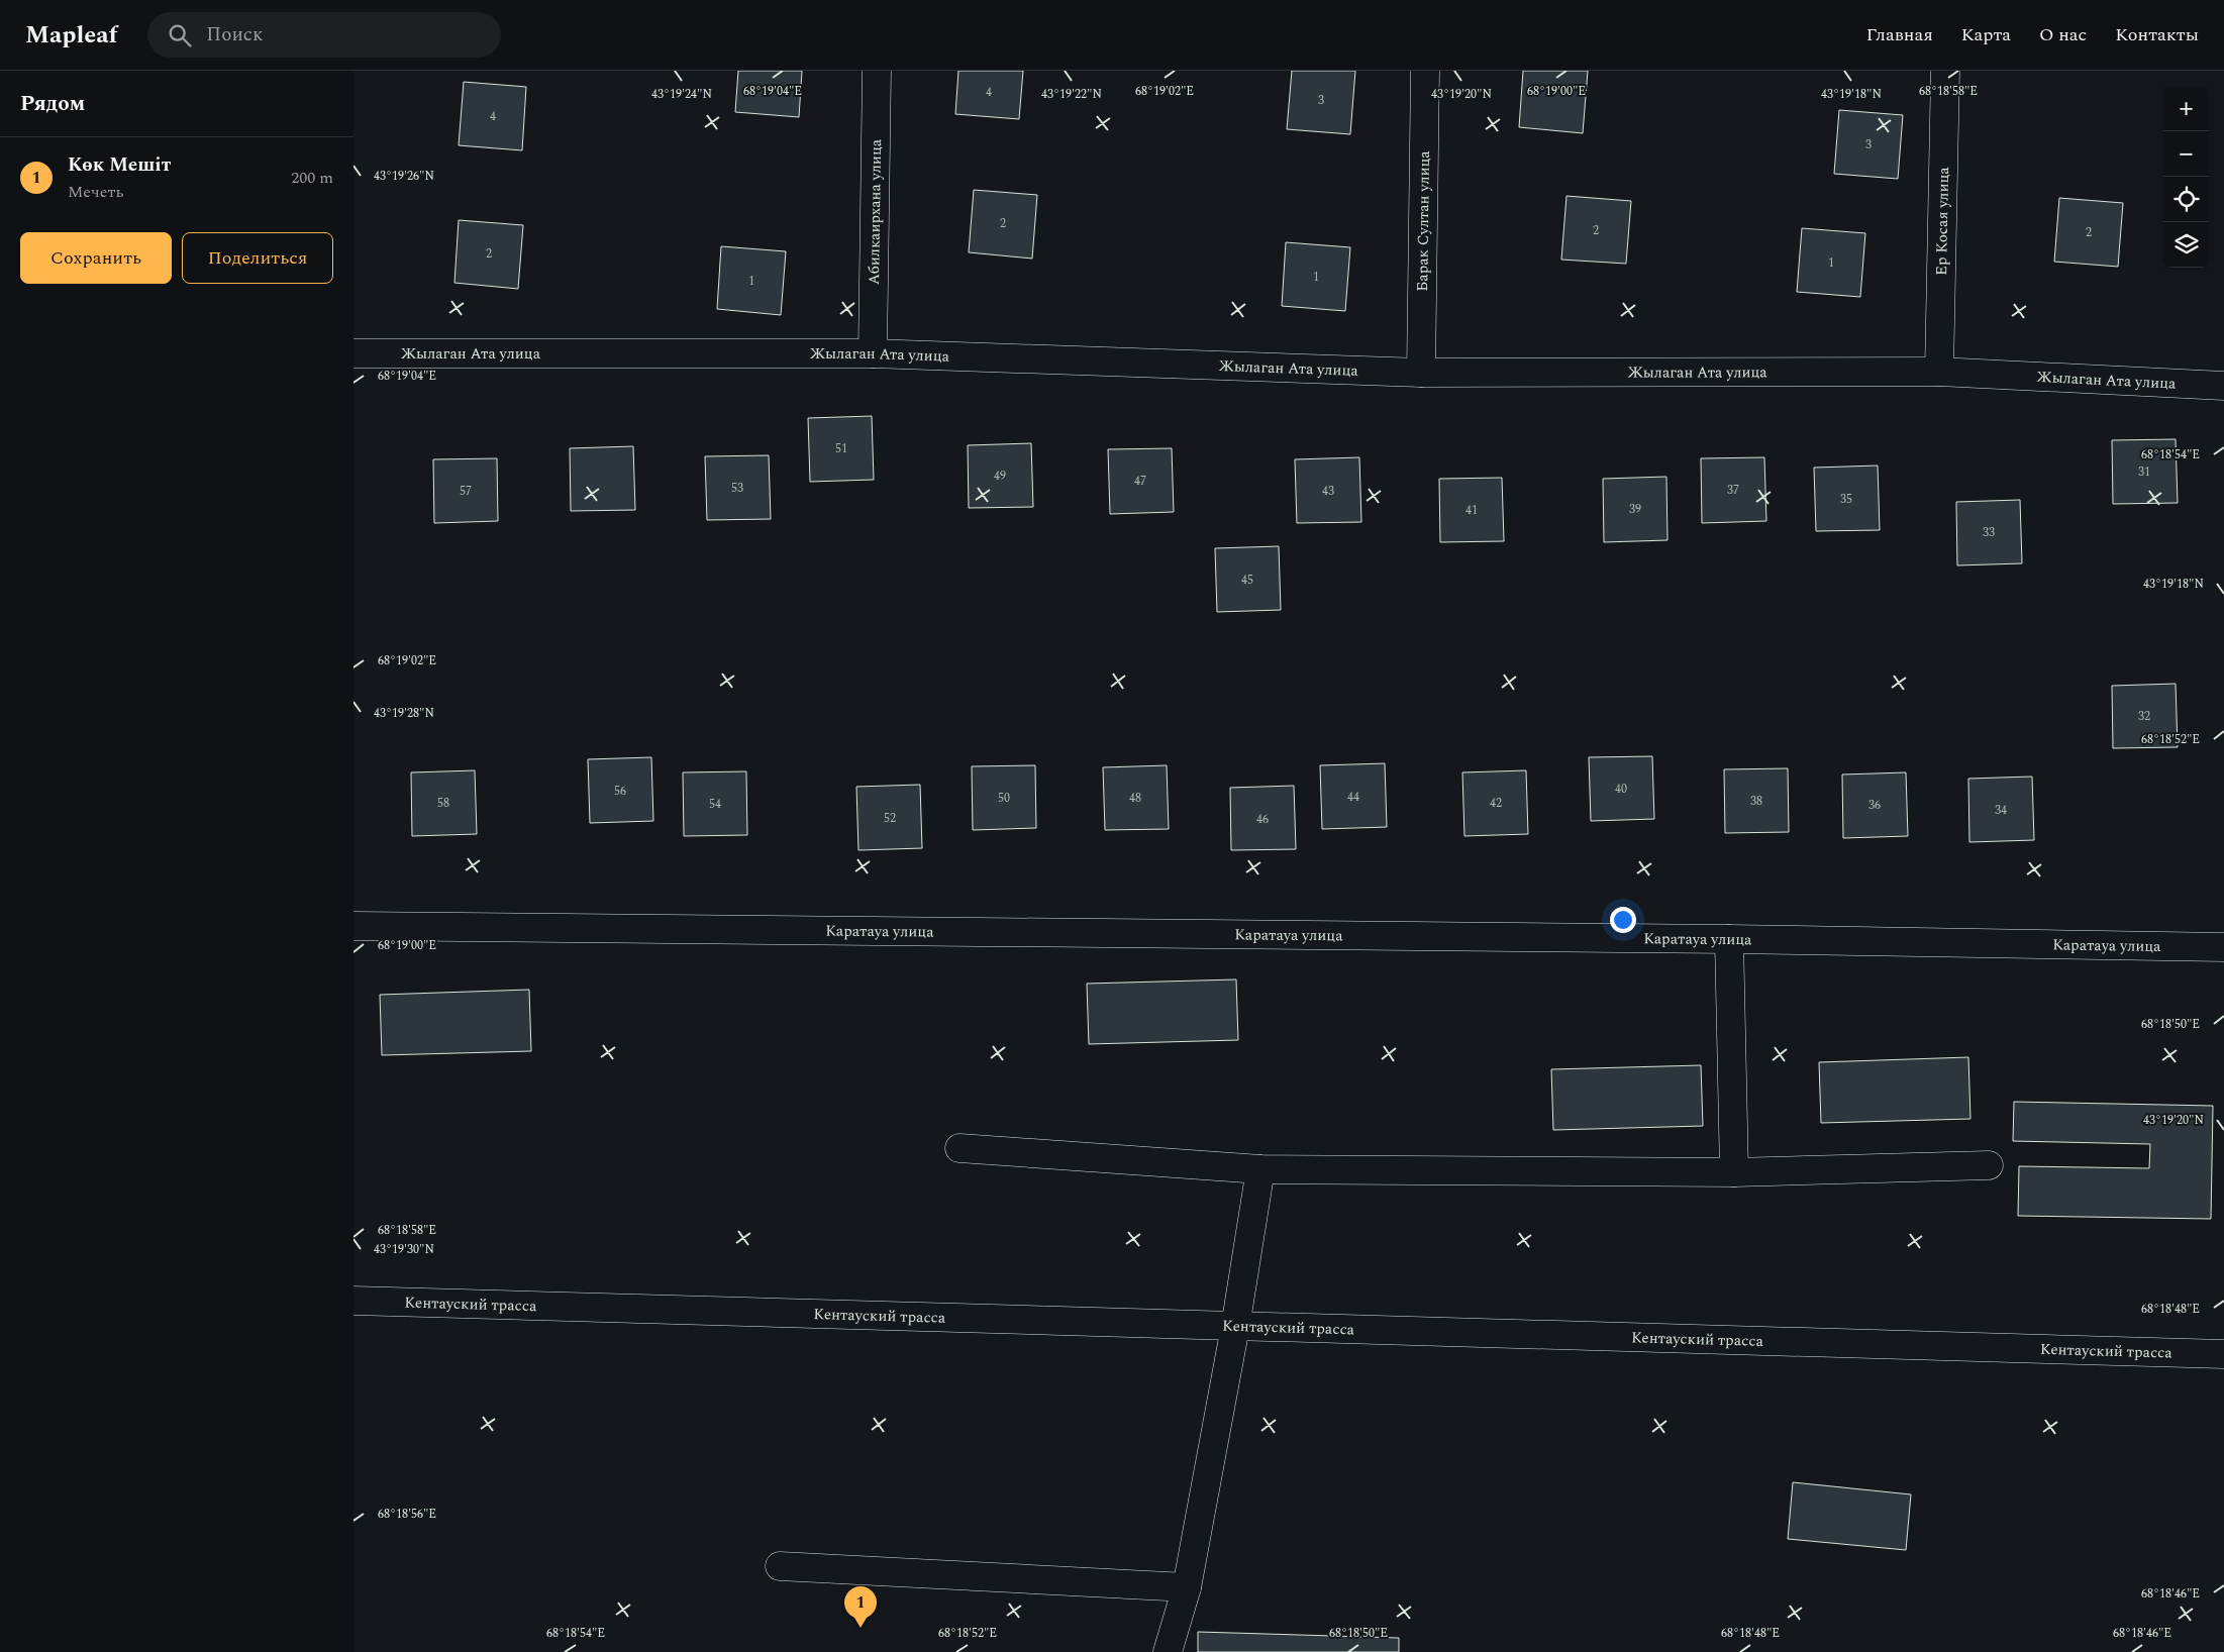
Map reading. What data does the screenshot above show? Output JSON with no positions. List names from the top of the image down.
{
  "streets": {
    "street": [
      "Абилкаирхана улица",
      "Ер Косая улица",
      "Барак Султан улица",
      "Жылаган Ата улица",
      "Каратауа улица",
      "Кентауский трасса"
    ]
  },
  "crossings": [
    ["Абилкаирхана улица", "Жылаган Ата улица"],
    ["Ер Косая улица", "Жылаган Ата улица"],
    ["Барак Султан улица", "Жылаган Ата улица"]
  ],
  "house_numbers": [
    "4",
    "3",
    "4",
    "3",
    "2",
    "2",
    "2",
    "2",
    "1",
    "1",
    "1",
    "51",
    "31",
    "49",
    "47",
    "53",
    "37",
    "57",
    "43",
    "35",
    "39",
    "41",
    "33",
    "45",
    "32",
    "40",
    "56",
    "44",
    "50",
    "48",
    "38",
    "58",
    "42",
    "54",
    "36",
    "34",
    "52",
    "46"
  ],
  "page": {
    "header": "Mapleaf",
    "search": "Поиск",
    "nav": [
      "Главная",
      "Карта",
      "О нас",
      "Контакты"
    ],
    "heading": "Рядом",
    "map_buttons": ["+", "−"],
    "list": [
      {
        "mark": "1",
        "name": "Көк Мешіт",
        "note": "Мечеть",
        "value": "200 m"
      }
    ],
    "buttons": ["Сохранить", "Поделиться"],
    "pins": "1"
  },
  "coordinates": [
    "68°19'02\"E",
    "68°19'04\"E",
    "68°19'00\"E",
    "68°18'58\"E",
    "43°19'24\"N",
    "43°19'22\"N",
    "43°19'20\"N",
    "43°19'18\"N",
    "43°19'26\"N",
    "68°18'54\"E",
    "43°19'28\"N",
    "68°18'52\"E",
    "68°18'50\"E",
    "43°19'30\"N",
    "68°18'48\"E",
    "68°18'56\"E",
    "68°18'46\"E"
  ]
}
